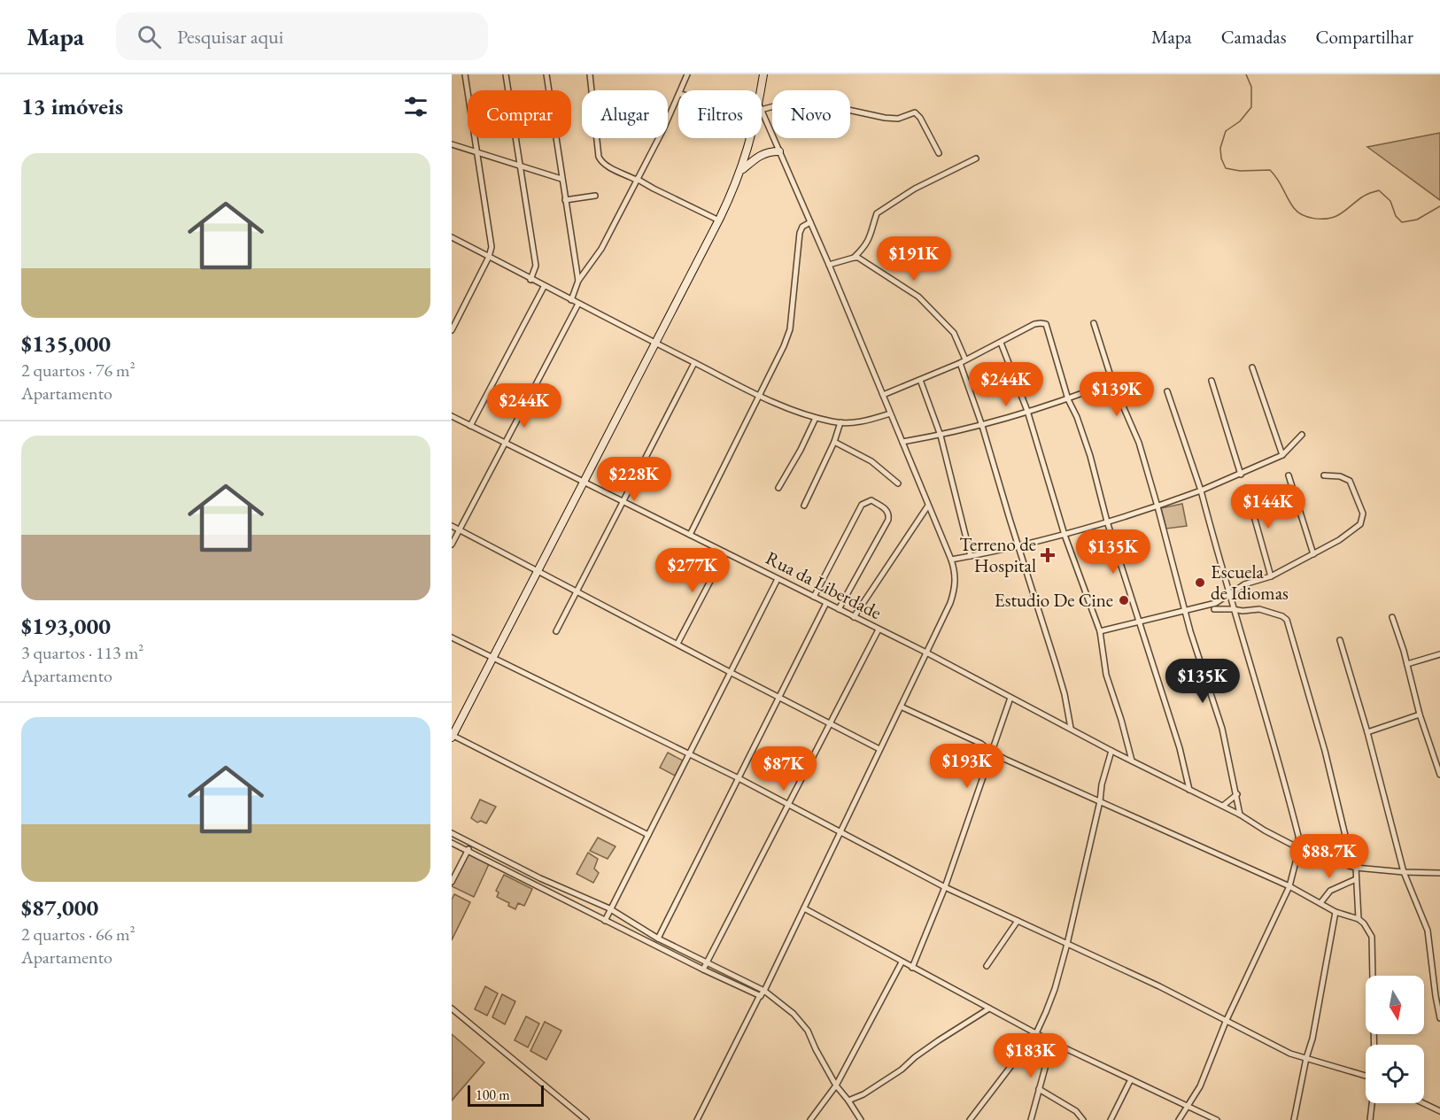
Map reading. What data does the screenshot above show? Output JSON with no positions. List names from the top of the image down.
{
  "streets": {
    "street": ["Rua da Liberdade"]
  },
  "places": {
    "health": ["Terreno de Hospital"],
    "other": ["Escuela de Idiomas", "Estudio De Cine"]
  },
  "scale_bar": "100 m",
  "north": "bottom",
  "page": {
    "header": "Mapa",
    "search": "Pesquisar aqui",
    "nav": ["Mapa", "Camadas", "Compartilhar"],
    "heading": "13 imóveis",
    "chip": [
      "Comprar",
      "Alugar",
      "Filtros",
      "Novo"
    ],
    "list": [
      {
        "name": "$135,000",
        "note": "2 quartos · 76 m² · Apartamento"
      },
      {
        "name": "$193,000",
        "note": "3 quartos · 113 m² · Apartamento"
      },
      {
        "name": "$87,000",
        "note": "2 quartos · 66 m² · Apartamento"
      }
    ],
    "price": [
      "$191K",
      "$244K",
      "$139K",
      "$244K",
      "$228K",
      "$144K",
      "$135K",
      "$277K",
      "$135K",
      "$193K",
      "$87K",
      "$88.7K",
      "$183K"
    ],
    "scale": "100 m"
  }
}
